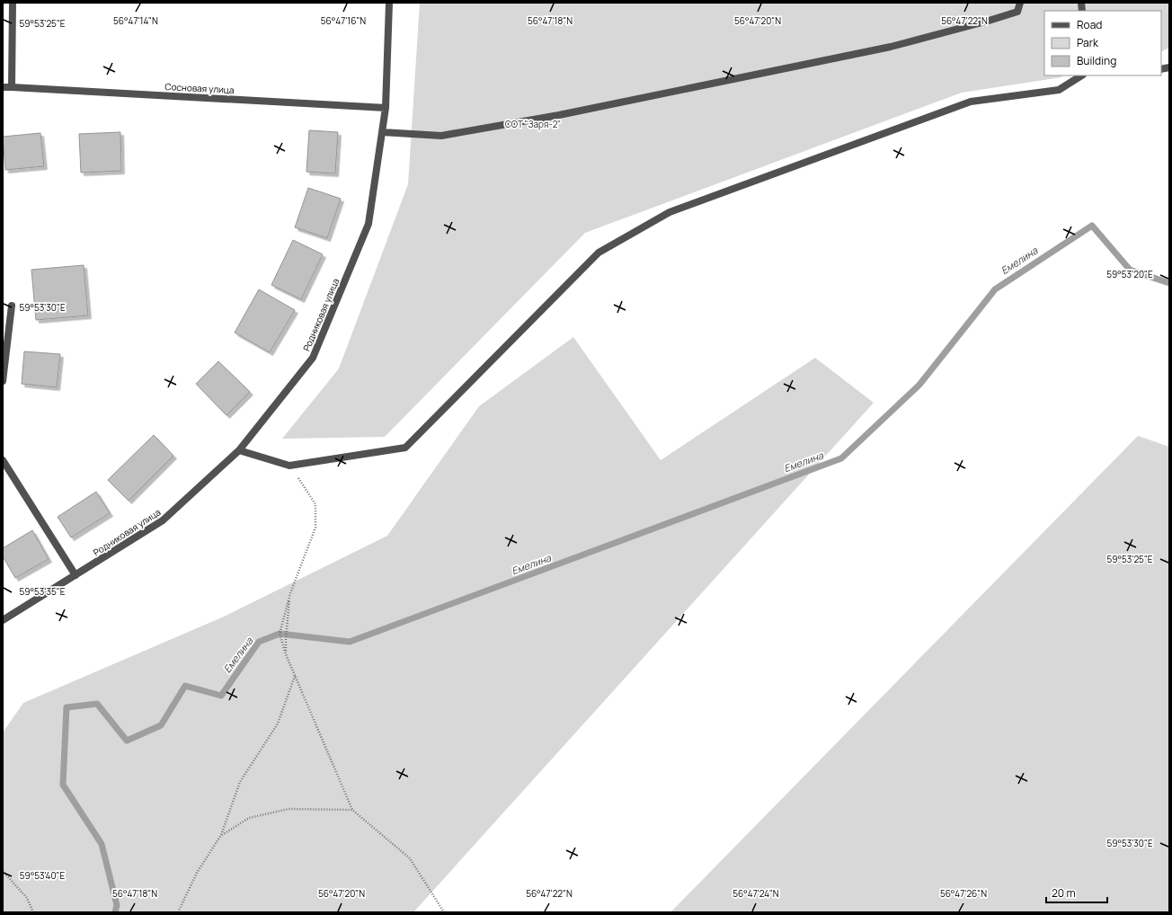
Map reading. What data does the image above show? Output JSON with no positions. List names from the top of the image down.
{
  "streets": {
    "street": ["Сосновая улица", "Родниковая улица"]
  },
  "crossings": [
    ["Сосновая улица", "Родниковая улица"]
  ],
  "water": ["Емелина"],
  "parks": ["СОТ \"Заря-2\""],
  "legend": ["Road", "Park", "Building"],
  "scale_bar": "20 m",
  "coordinates": [
    "56°47'14\"N",
    "56°47'16\"N",
    "56°47'18\"N",
    "56°47'20\"N",
    "56°47'22\"N",
    "59°53'25\"E",
    "59°53'20\"E",
    "59°53'30\"E",
    "59°53'35\"E",
    "59°53'40\"E",
    "56°47'24\"N",
    "56°47'26\"N"
  ]
}
